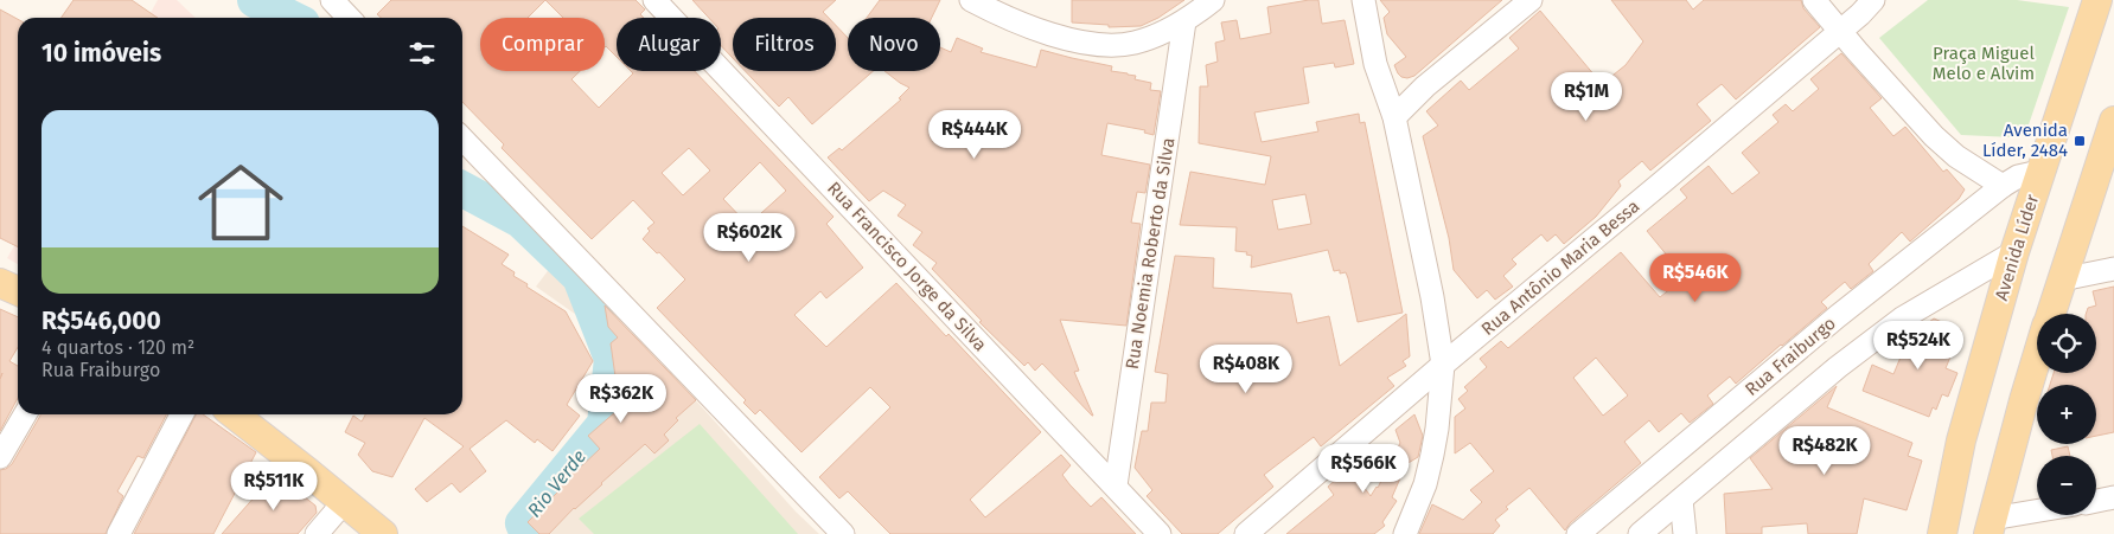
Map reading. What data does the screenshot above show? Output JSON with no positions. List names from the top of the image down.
{
  "streets": {
    "main road": ["Avenida Líder"],
    "street": [
      "Rua Noemia Roberto da Silva",
      "Rua Francisco Jorge da Silva",
      "Rua Antônio Maria Bessa",
      "Rua Fraiburgo"
    ]
  },
  "crossings": [
    ["Avenida Líder", "Rua Fraiburgo"],
    ["Rua Noemia Roberto da Silva", "Rua Francisco Jorge da Silva"]
  ],
  "water": ["Rio Verde"],
  "parks": ["Praça Miguel Melo e Alvim"],
  "places": {
    "transit": ["Avenida Líder, 2484"]
  },
  "page": {
    "chip": [
      "Comprar",
      "Alugar",
      "Filtros",
      "Novo"
    ],
    "heading": "10 imóveis",
    "price": [
      "R$1M",
      "R$444K",
      "R$602K",
      "R$546K",
      "R$524K",
      "R$408K",
      "R$362K",
      "R$482K",
      "R$566K",
      "R$511K"
    ],
    "list": [
      {
        "name": "R$546,000",
        "note": "4 quartos · 120 m² · Rua Fraiburgo"
      }
    ],
    "map_buttons": ["+", "−"]
  }
}
